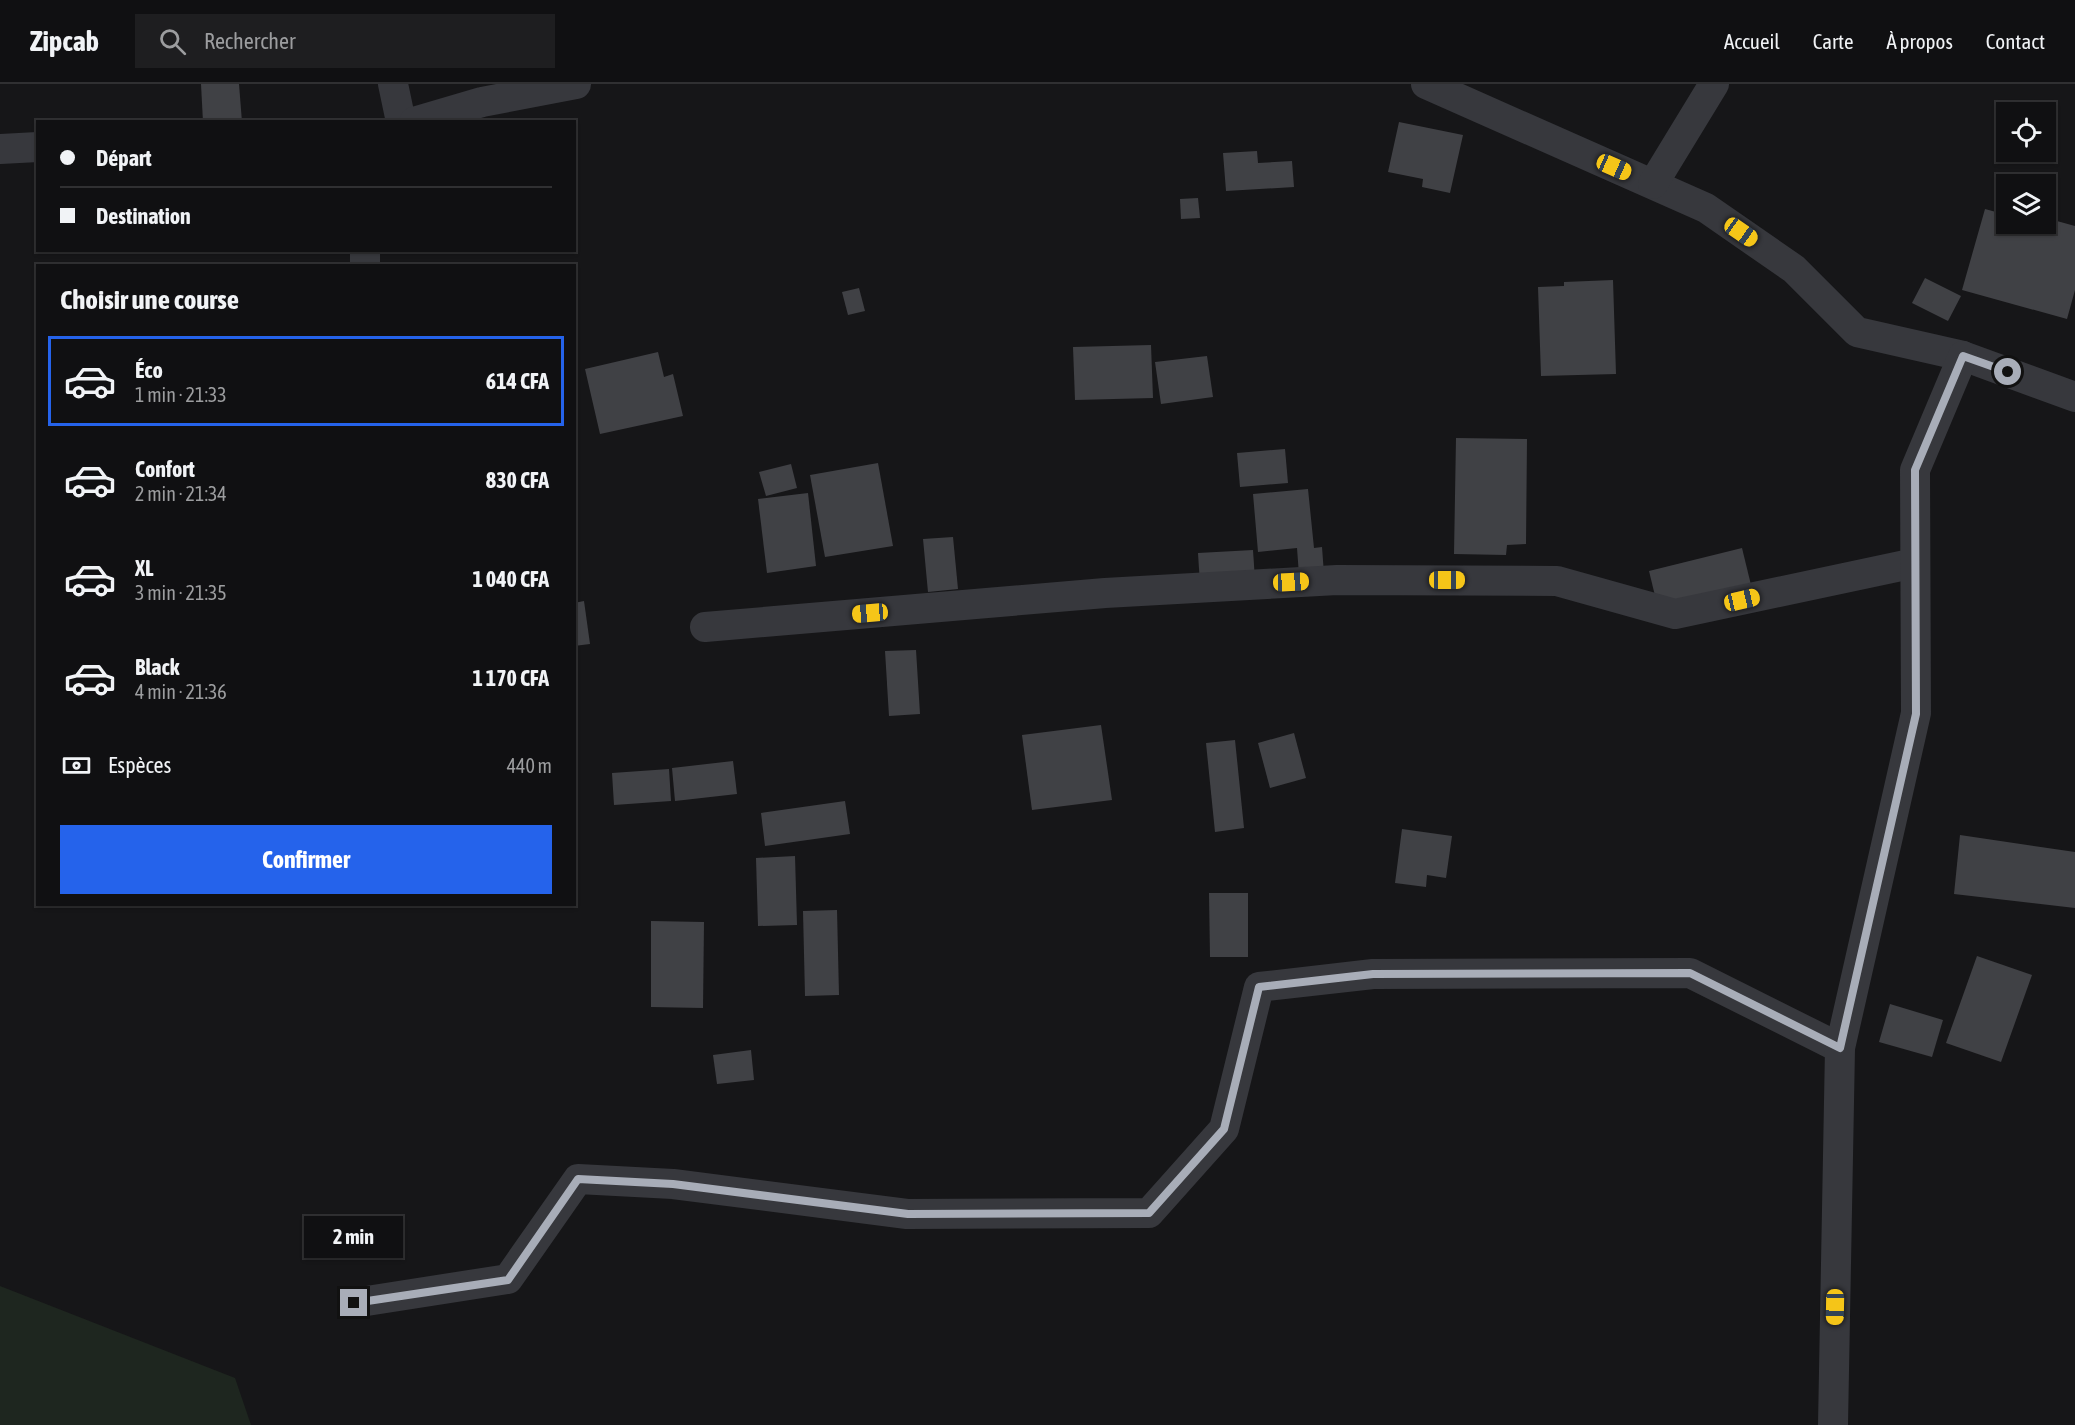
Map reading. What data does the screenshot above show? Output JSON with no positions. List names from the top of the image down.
{
  "page": {
    "header": "Zipcab",
    "search": "Rechercher",
    "nav": [
      "Accueil",
      "Carte",
      "À propos",
      "Contact"
    ],
    "banner": ["Départ", "Destination"],
    "heading": "Choisir une course",
    "list": [
      {
        "name": "Éco",
        "note": "1 min · 21:33",
        "value": "614 CFA"
      },
      {
        "name": "Confort",
        "note": "2 min · 21:34",
        "value": "830 CFA"
      },
      {
        "name": "XL",
        "note": "3 min · 21:35",
        "value": "1 040 CFA"
      },
      {
        "name": "Black",
        "note": "4 min · 21:36",
        "value": "1 170 CFA"
      }
    ],
    "pay": ["Espèces", "440 m"],
    "buttons": "Confirmer",
    "bubble": "2 min"
  }
}
